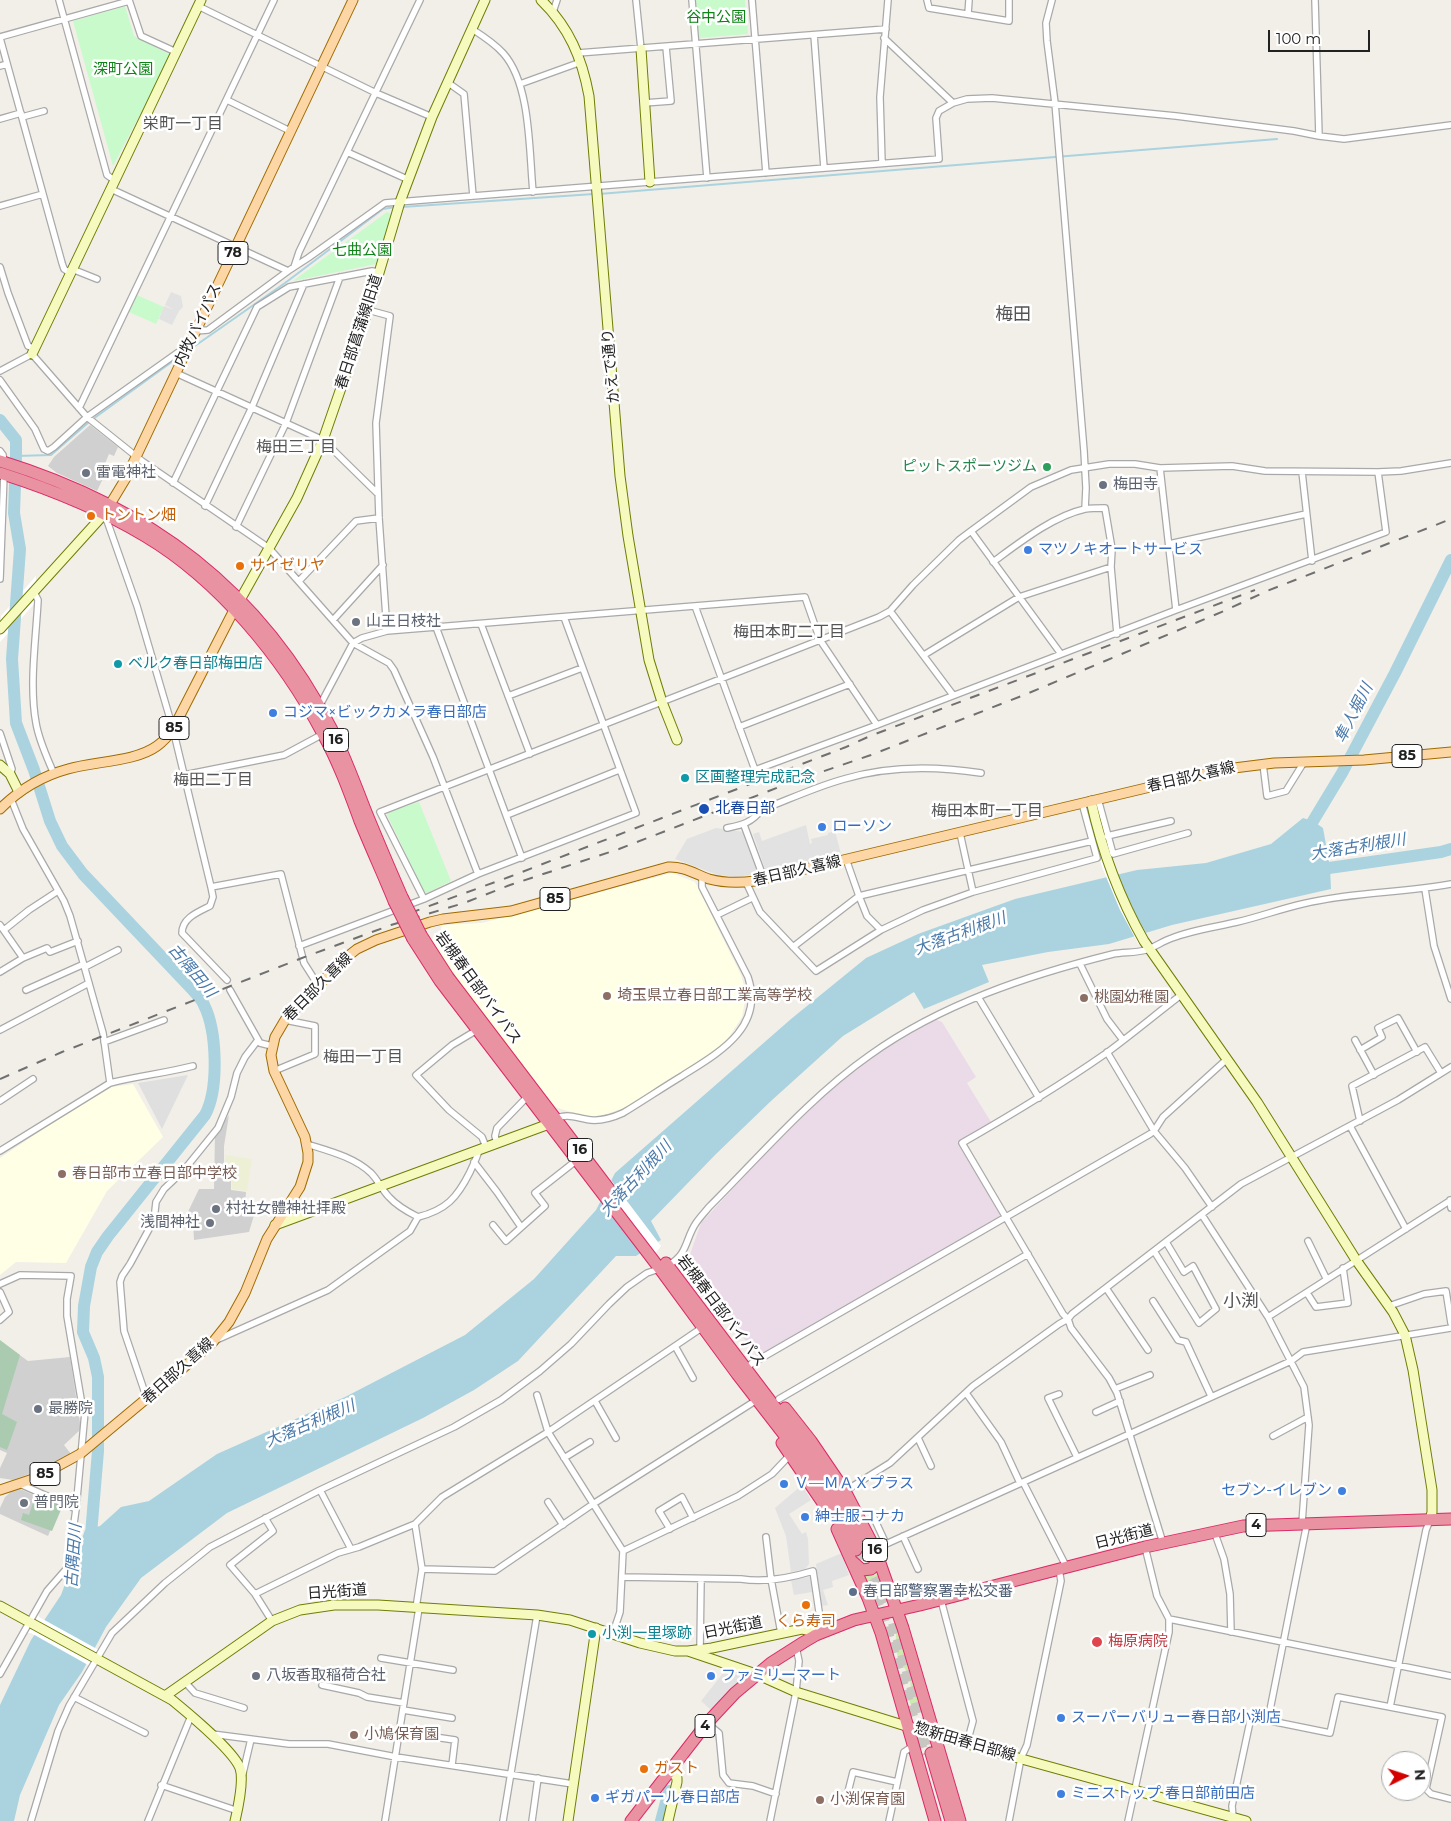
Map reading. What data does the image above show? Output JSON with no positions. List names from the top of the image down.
{
  "streets": {
    "highway": [
      "16",
      "岩槻春日部バイパス",
      "4",
      "日光街道"
    ],
    "main road": [
      "78",
      "内牧バイパス",
      "85",
      "春日部久喜線"
    ],
    "street": ["春日部菖蒲線旧道", "かえで通り", "惣新田春日部線"]
  },
  "crossings": [
    ["内牧バイパス", "岩槻春日部バイパス"],
    ["春日部菖蒲線旧道", "85"],
    ["春日部菖蒲線旧道", "岩槻春日部バイパス"],
    ["85", "岩槻春日部バイパス"],
    ["16", "岩槻春日部バイパス"],
    ["16", "日光街道"],
    ["16", "惣新田春日部線"],
    ["4", "日光街道"],
    ["4", "惣新田春日部線"],
    ["日光街道", "惣新田春日部線"]
  ],
  "districts": [
    "栄町一丁目",
    "梅田",
    "梅田三丁目",
    "梅田本町二丁目",
    "梅田二丁目",
    "梅田本町一丁目",
    "梅田一丁目",
    "小渕"
  ],
  "water": ["隼人堀川", "大落古利根川", "古隅田川"],
  "parks": ["谷中公園", "深町公園", "七曲公園"],
  "places": [
    "ピットスポーツジム",
    "雷電神社",
    "梅田寺",
    "トントン畑",
    "マツノキオートサービス",
    "サイゼリヤ",
    "山王日枝社",
    "ベルク春日部梅田店",
    "コジマ×ビックカメラ春日部店",
    "区画整理完成記念",
    "北春日部",
    "ローソン",
    "埼玉県立春日部工業高等学校",
    "桃園幼稚園",
    "春日部市立春日部中学校",
    "村社女體神社拝殿",
    "浅間神社",
    "最勝院",
    "Ｖ―ＭＡＸプラス",
    "セブン-イレブン",
    "普門院",
    "紳士服コナカ",
    "春日部警察署幸松交番",
    "くら寿司",
    "小渕一里塚跡",
    "梅原病院",
    "八坂香取稲荷合社",
    "ファミリーマート",
    "スーパーバリュー春日部小渕店",
    "小鳩保育園",
    "ガスト",
    "ミニストップ 春日部前田店",
    "ギガパール春日部店",
    "小渕保育園"
  ],
  "scale_bar": "100 m",
  "north": "right"
}
